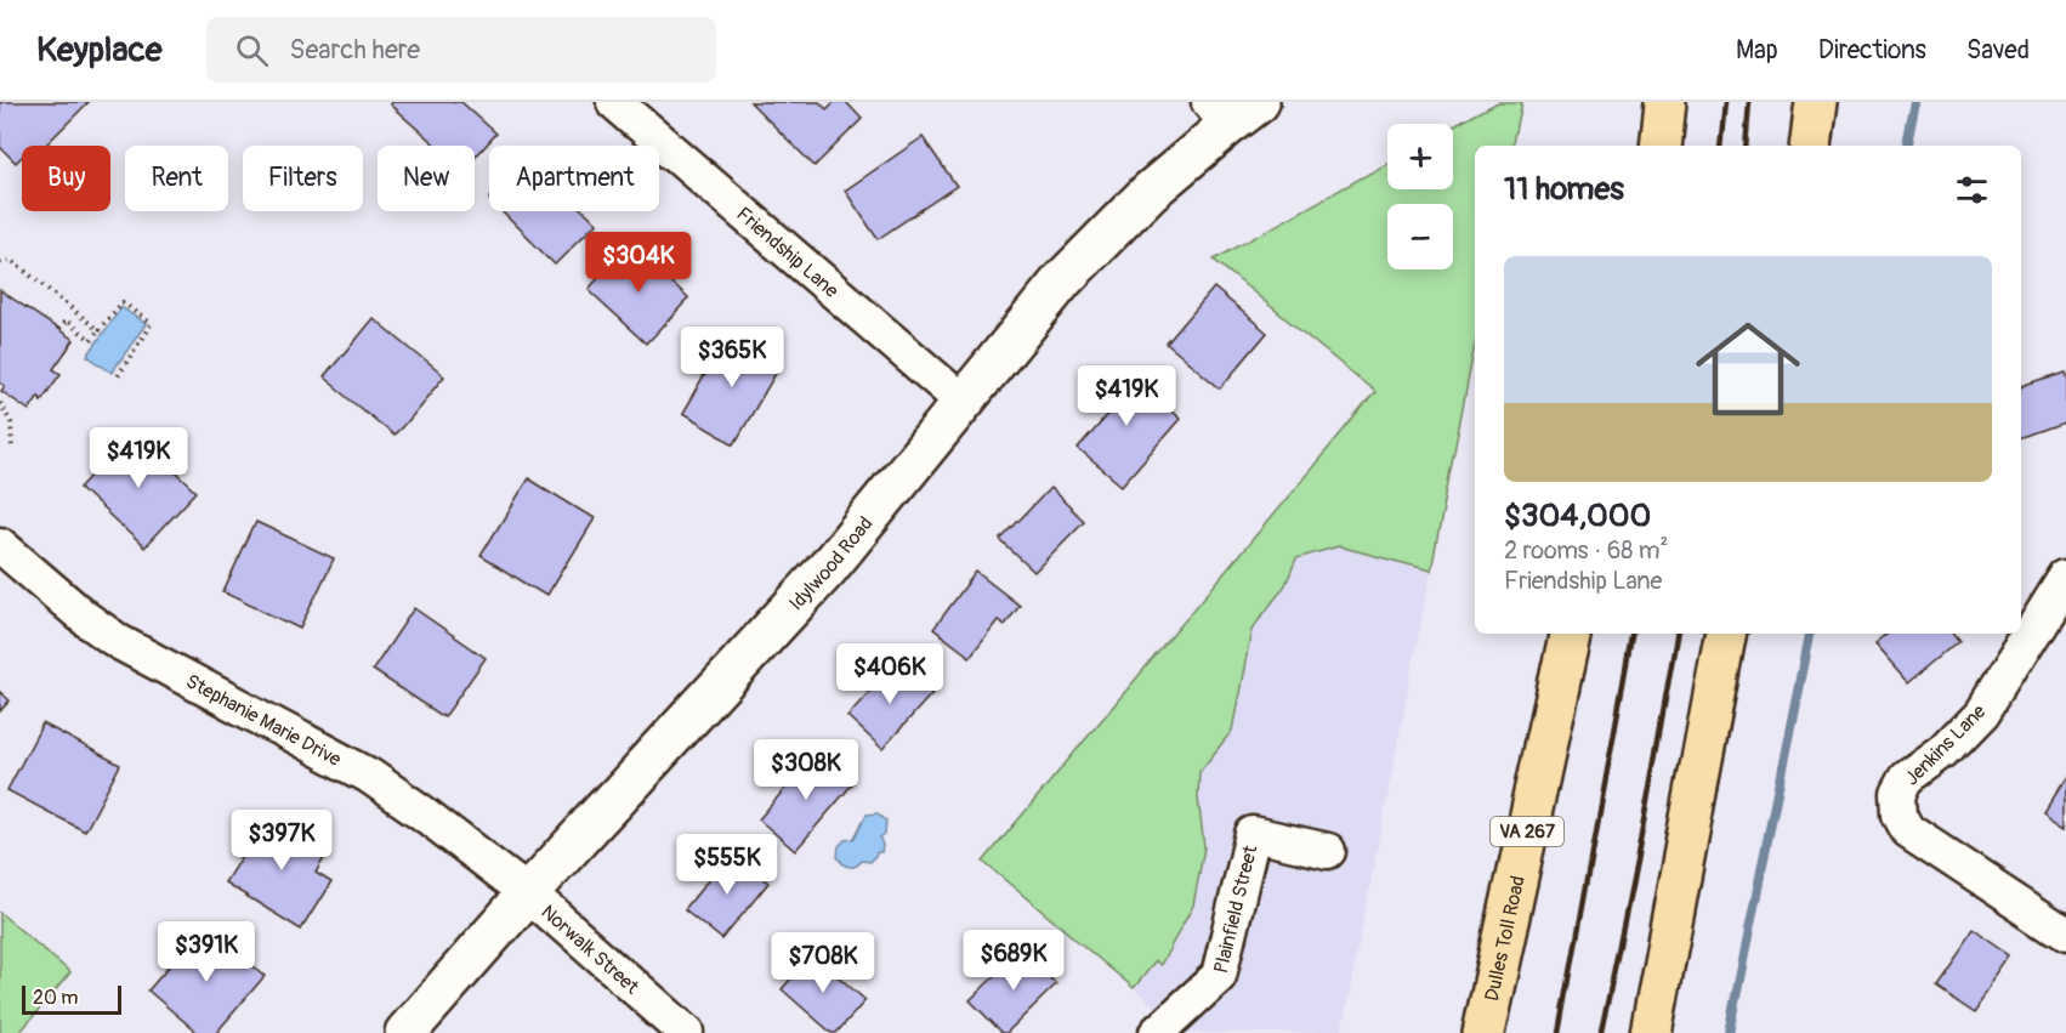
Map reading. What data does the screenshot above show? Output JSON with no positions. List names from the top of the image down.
{
  "streets": {
    "highway": ["VA 267", "Dulles Toll Road"],
    "main road": ["Idylwood Road"],
    "street": [
      "Friendship Lane",
      "Stephanie Marie Drive",
      "Jenkins Lane",
      "Plainfield Street",
      "Norwalk Street"
    ]
  },
  "crossings": [
    ["Friendship Lane", "Idylwood Road"],
    ["Idylwood Road", "Stephanie Marie Drive"],
    ["Idylwood Road", "Norwalk Street"],
    ["Stephanie Marie Drive", "Norwalk Street"]
  ],
  "scale_bar": "20 m",
  "page": {
    "header": "Keyplace",
    "search": "Search here",
    "nav": ["Map", "Directions", "Saved"],
    "map_buttons": ["+", "−"],
    "chip": [
      "Buy",
      "Rent",
      "Filters",
      "New",
      "Apartment"
    ],
    "heading": "11 homes",
    "price": [
      "$304K",
      "$365K",
      "$419K",
      "$419K",
      "$406K",
      "$308K",
      "$397K",
      "$555K",
      "$391K",
      "$689K",
      "$708K"
    ],
    "list": [
      {
        "name": "$304,000",
        "note": "2 rooms · 68 m² · Friendship Lane"
      }
    ],
    "scale": "20 m"
  }
}
